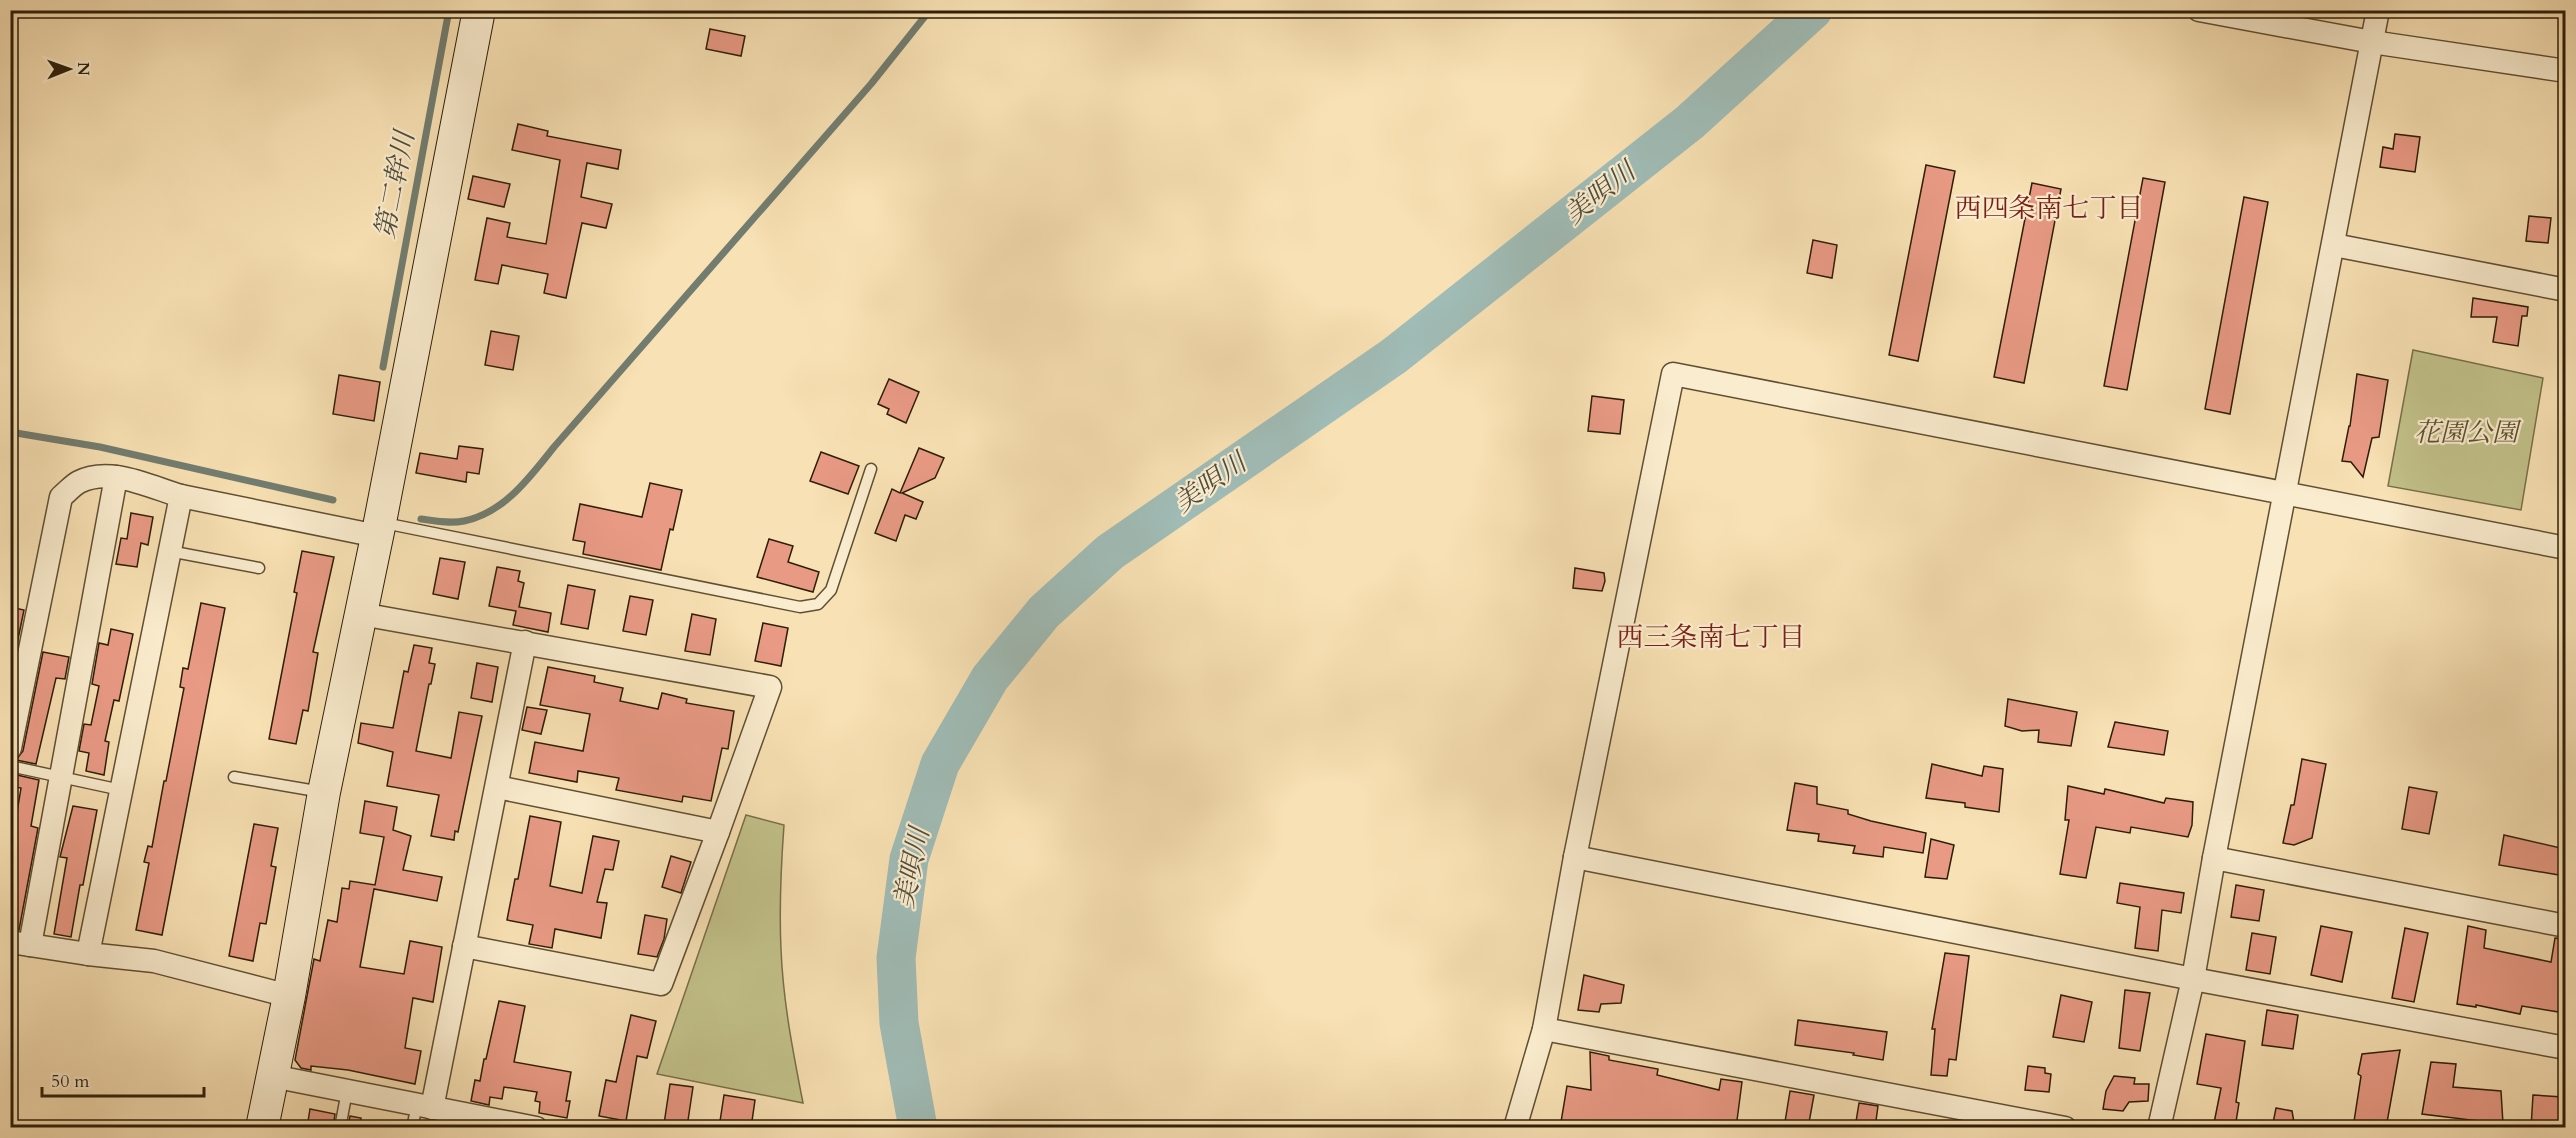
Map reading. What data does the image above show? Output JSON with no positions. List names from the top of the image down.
{
  "districts": ["西四条南七丁目", "西三条南七丁目"],
  "water": ["第二幹川", "美唄川"],
  "parks": ["花園公園"],
  "scale_bar": "50 m",
  "north": "right"
}
